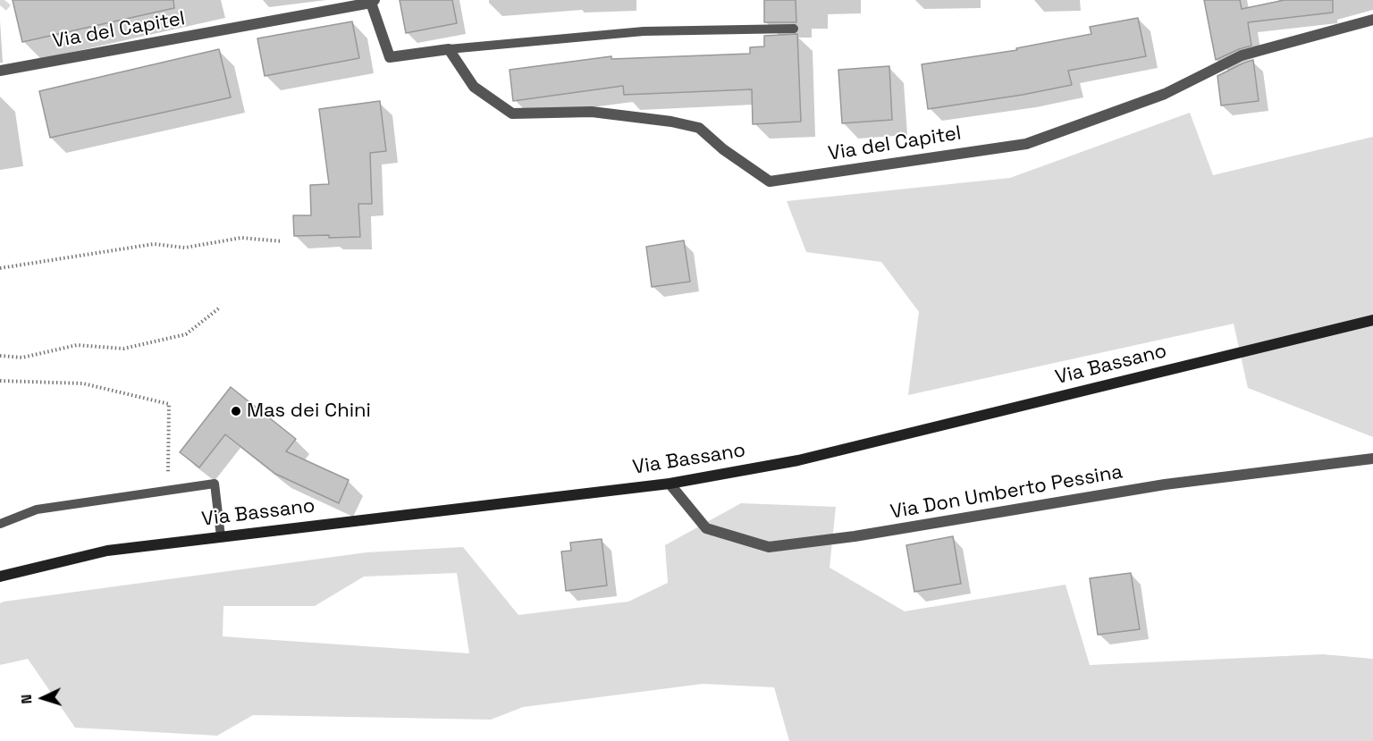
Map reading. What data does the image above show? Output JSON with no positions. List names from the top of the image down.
{
  "streets": {
    "main road": ["Via Bassano"],
    "street": ["Via del Capitel", "Via Don Umberto Pessina"]
  },
  "crossings": [
    ["Via Bassano", "Via Don Umberto Pessina"]
  ],
  "places": ["Mas dei Chini"],
  "north": "left"
}
